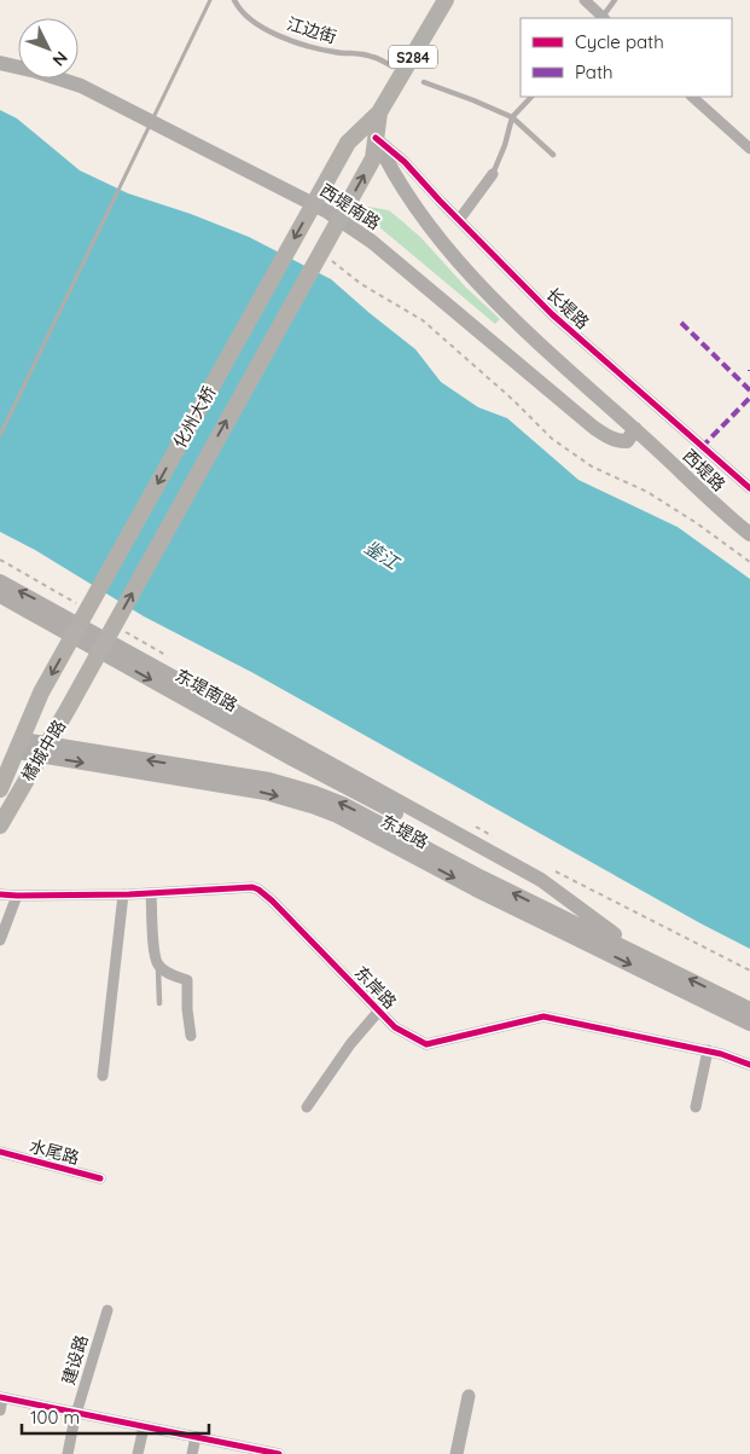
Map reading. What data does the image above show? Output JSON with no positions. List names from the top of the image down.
{
  "streets": {
    "main road": [
      "S284",
      "西堤南路",
      "化州大桥",
      "西堤路",
      "东堤南路",
      "橘城中路",
      "东堤路"
    ],
    "street": [
      "长堤路",
      "东岸路",
      "水尾路",
      "建设路"
    ],
    "lane": ["江边街"]
  },
  "crossings": [
    ["S284", "化州大桥"],
    ["西堤南路", "西堤路"],
    ["长堤路", "化州大桥"],
    ["长堤路", "西堤路"],
    ["化州大桥", "西堤路"],
    ["化州大桥", "橘城中路"],
    ["东堤南路", "东堤路"],
    ["橘城中路", "东堤路"]
  ],
  "water": ["鉴江"],
  "legend": ["Cycle path", "Path"],
  "scale_bar": "100 m",
  "north": "bottom right"
}
